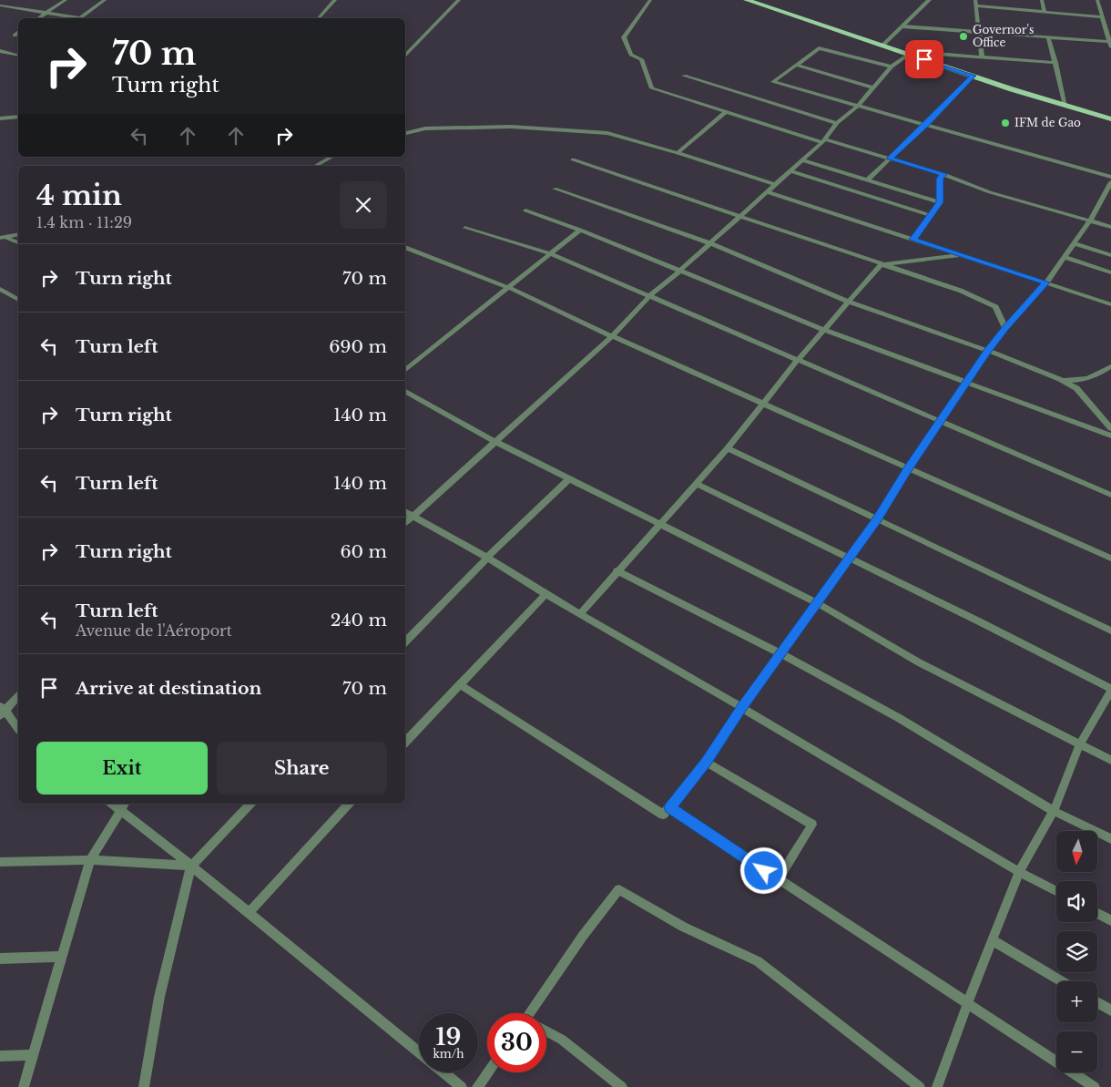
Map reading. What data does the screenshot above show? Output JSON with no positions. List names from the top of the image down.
{
  "places": ["Governor's Office", "IFM de Gao"],
  "north": "bottom",
  "page": {
    "turn": ["70 m", "Turn right"],
    "heading": ["4 min", "1.4 km · 11:29"],
    "list": [
      {
        "name": "Turn right",
        "value": "70 m"
      },
      {
        "name": "Turn left",
        "value": "690 m"
      },
      {
        "name": "Turn right",
        "value": "140 m"
      },
      {
        "name": "Turn left",
        "value": "140 m"
      },
      {
        "name": "Turn right",
        "value": "60 m"
      },
      {
        "name": "Turn left",
        "note": "Avenue de l'Aéroport",
        "value": "240 m"
      },
      {
        "name": "Arrive at destination",
        "value": "70 m"
      }
    ],
    "buttons": ["Exit", "Share"],
    "map_buttons": ["+", "−"],
    "speed": "19 km/h",
    "limit": "30"
  }
}
